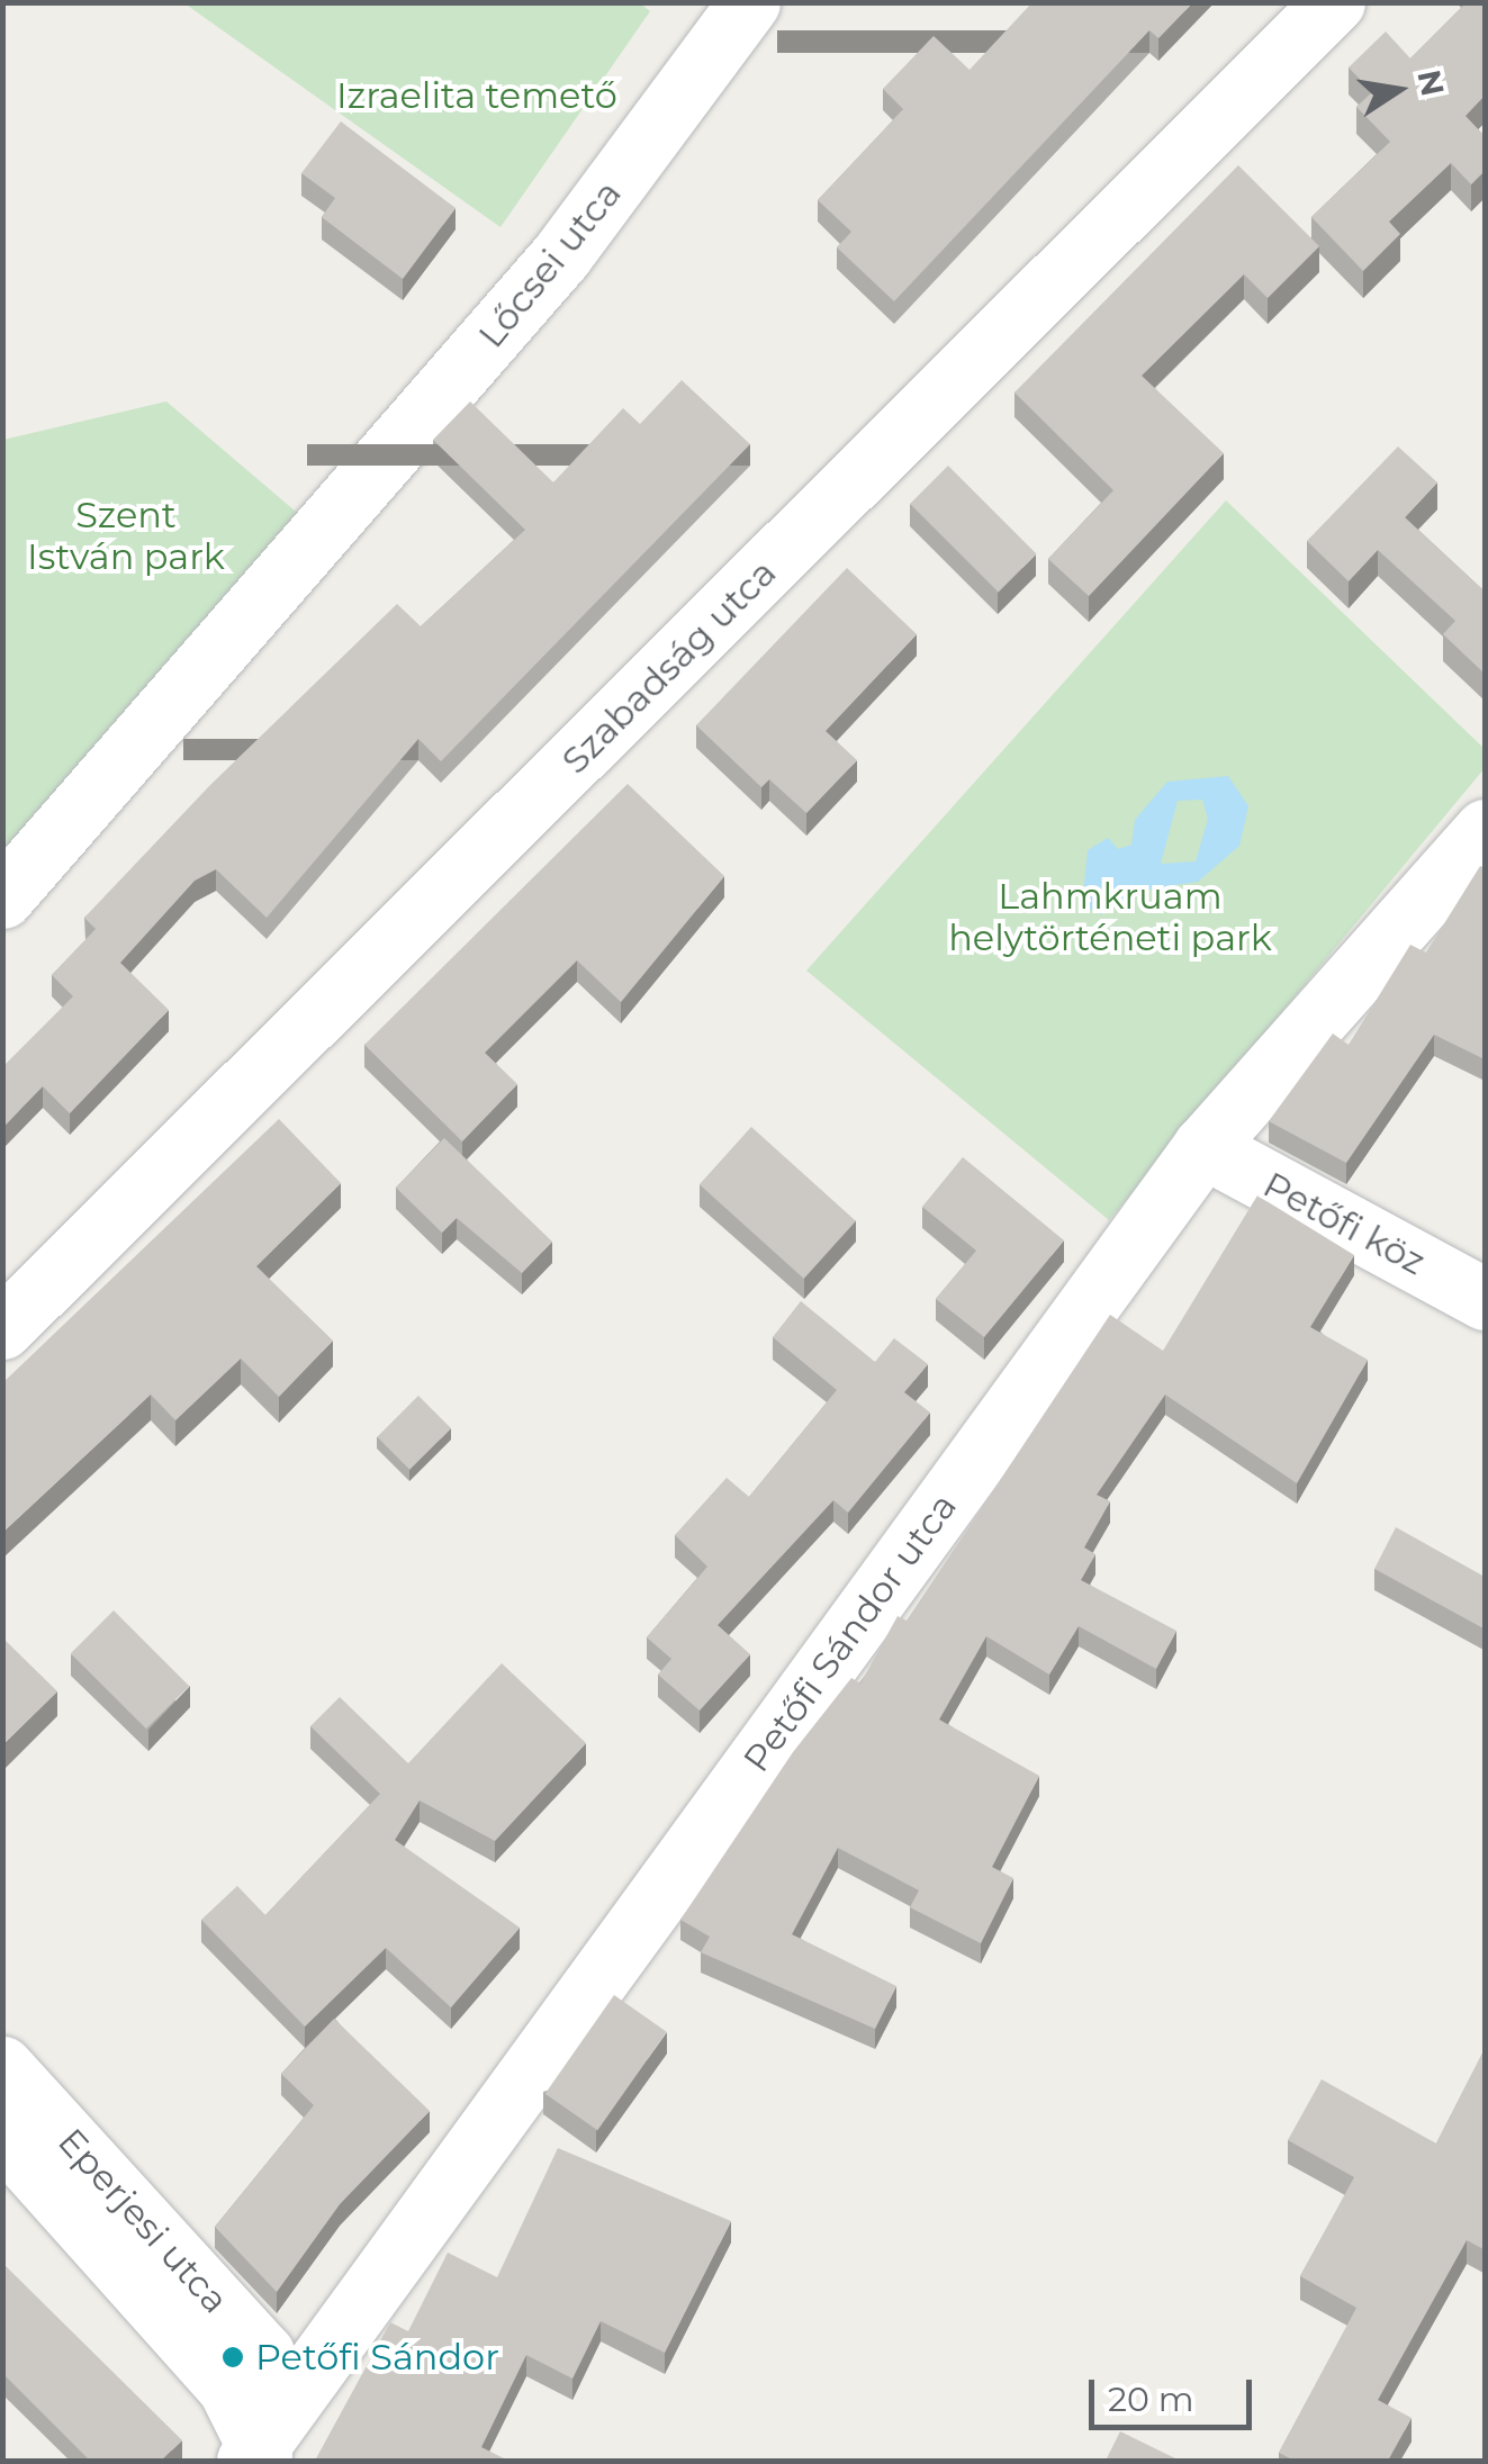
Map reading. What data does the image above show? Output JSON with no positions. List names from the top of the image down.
{
  "streets": {
    "street": [
      "Lőcsei utca",
      "Szabadság utca",
      "Petőfi köz",
      "Petőfi Sándor utca",
      "Eperjesi utca"
    ]
  },
  "crossings": [
    ["Petőfi köz", "Petőfi Sándor utca"],
    ["Petőfi Sándor utca", "Eperjesi utca"]
  ],
  "parks": ["Izraelita temető", "Szent István park", "Lahmkruam helytörténeti park"],
  "places": ["Petőfi Sándor"],
  "scale_bar": "20 m",
  "north": "right"
}
